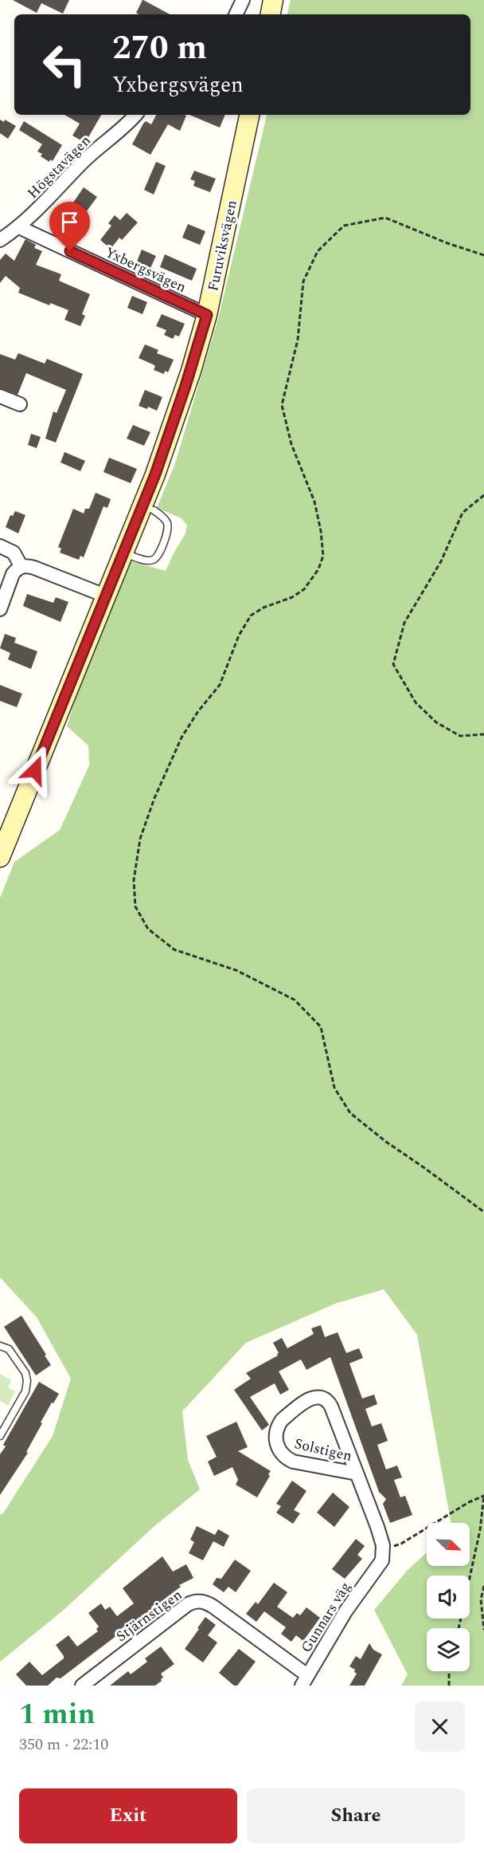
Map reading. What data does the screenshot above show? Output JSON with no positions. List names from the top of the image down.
{
  "streets": {
    "main road": ["Furuviksvägen"],
    "street": [
      "Högstavägen",
      "Yxbergsvägen",
      "Solstigen",
      "Stjärnstigen",
      "Gunnars väg"
    ]
  },
  "crossings": [
    ["Högstavägen", "Yxbergsvägen"],
    ["Furuviksvägen", "Yxbergsvägen"],
    ["Solstigen", "Gunnars väg"],
    ["Stjärnstigen", "Gunnars väg"]
  ],
  "north": "bottom right",
  "page": {
    "turn": ["270 m", "Yxbergsvägen"],
    "heading": ["1 min", "350 m · 22:10"],
    "buttons": ["Exit", "Share"]
  }
}
